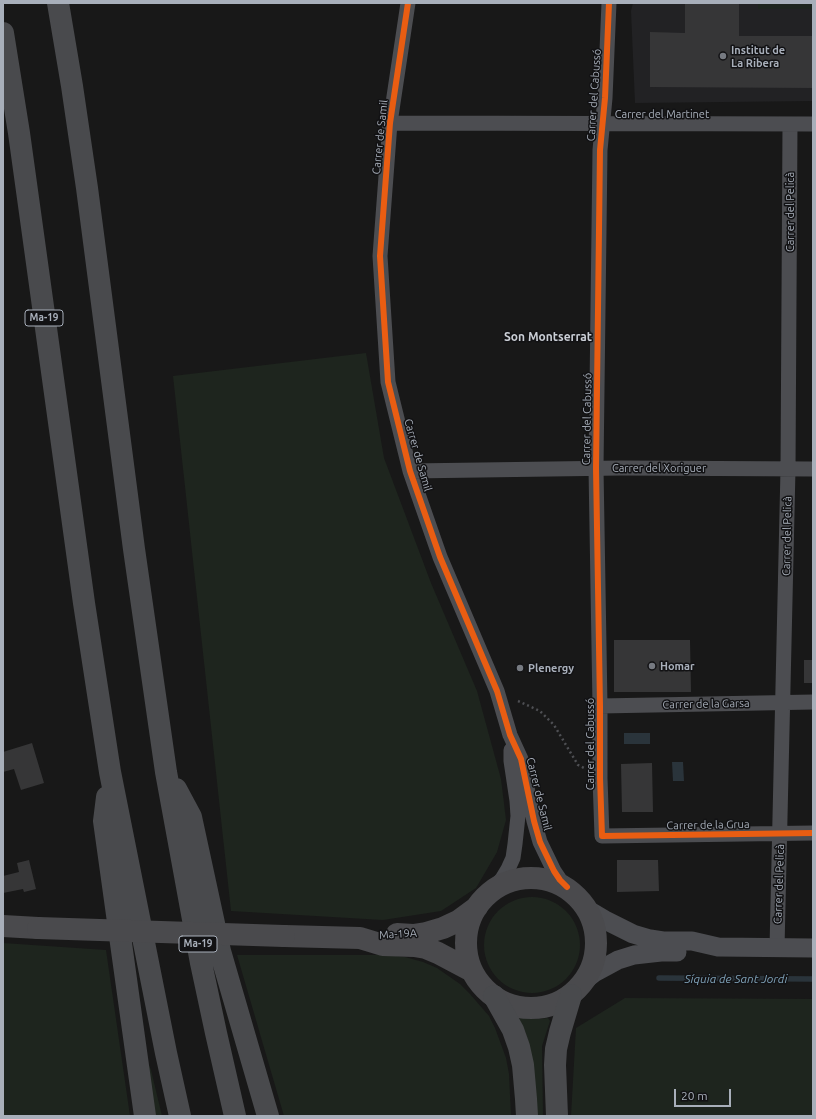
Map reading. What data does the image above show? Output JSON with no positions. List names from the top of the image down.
{
  "streets": {
    "highway": ["Ma-19"],
    "main road": ["Ma-19A"],
    "street": [
      "Carrer del Cabussó",
      "Carrer del Martinet",
      "Carrer de Samil",
      "Carrer del Pelicà",
      "Carrer del Xoriguer",
      "Carrer de la Garsa",
      "Carrer de la Grua"
    ]
  },
  "crossings": [
    ["Carrer del Cabussó", "Carrer del Martinet"],
    ["Carrer del Cabussó", "Carrer del Xoriguer"],
    ["Carrer del Cabussó", "Carrer de la Garsa"],
    ["Carrer del Cabussó", "Carrer de la Grua"],
    ["Carrer del Martinet", "Carrer de Samil"],
    ["Carrer del Martinet", "Carrer del Pelicà"],
    ["Carrer de Samil", "Carrer del Xoriguer"],
    ["Carrer de Samil", "Ma-19A"],
    ["Carrer del Pelicà", "Carrer del Xoriguer"],
    ["Carrer del Pelicà", "Carrer de la Garsa"],
    ["Carrer del Pelicà", "Carrer de la Grua"]
  ],
  "districts": ["Son Montserrat"],
  "water": ["Síquia de Sant Jordi"],
  "places": ["Institut de La Ribera", "Homar", "Plenergy"],
  "scale_bar": "20 m"
}
